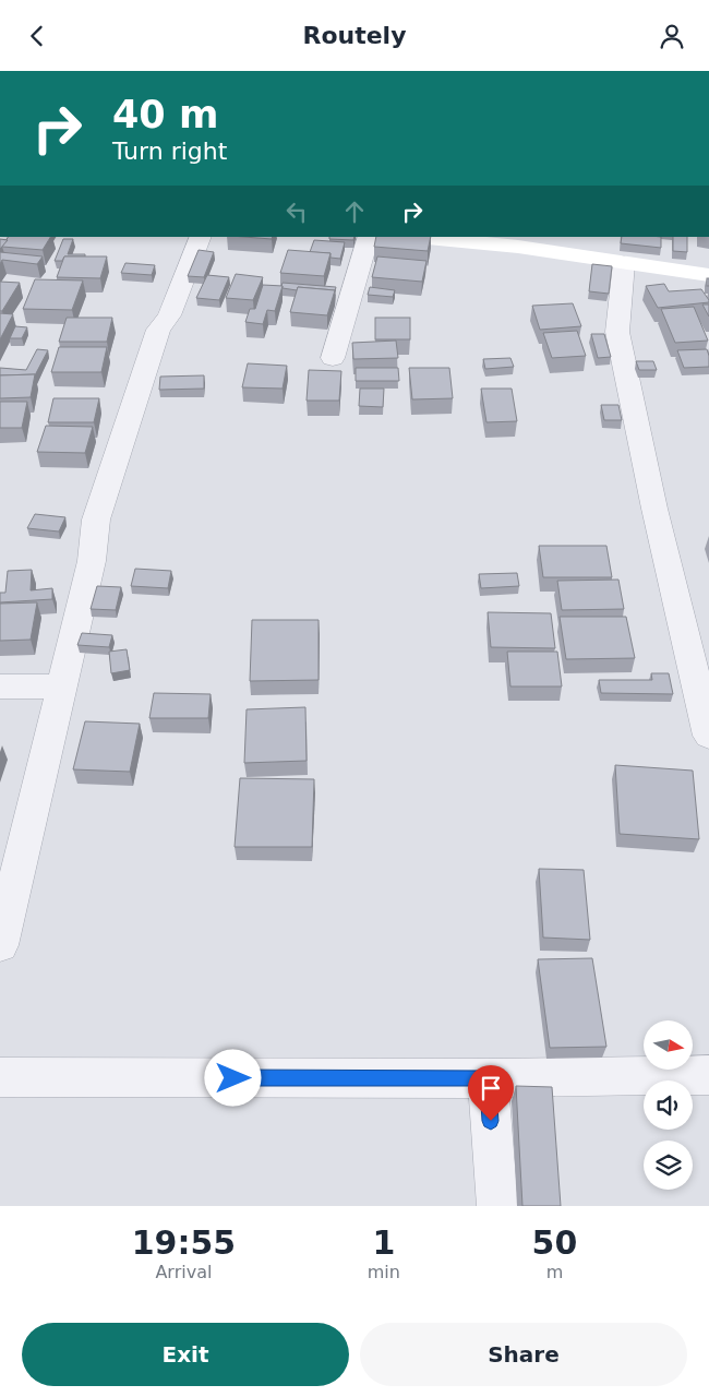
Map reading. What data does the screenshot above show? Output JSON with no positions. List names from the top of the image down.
{
  "north": "right",
  "page": {
    "header": "Routely",
    "turn": ["40 m", "Turn right"],
    "eta": [
      "19:55",
      "Arrival",
      "1",
      "min",
      "50",
      "m"
    ],
    "buttons": ["Exit", "Share"]
  }
}
